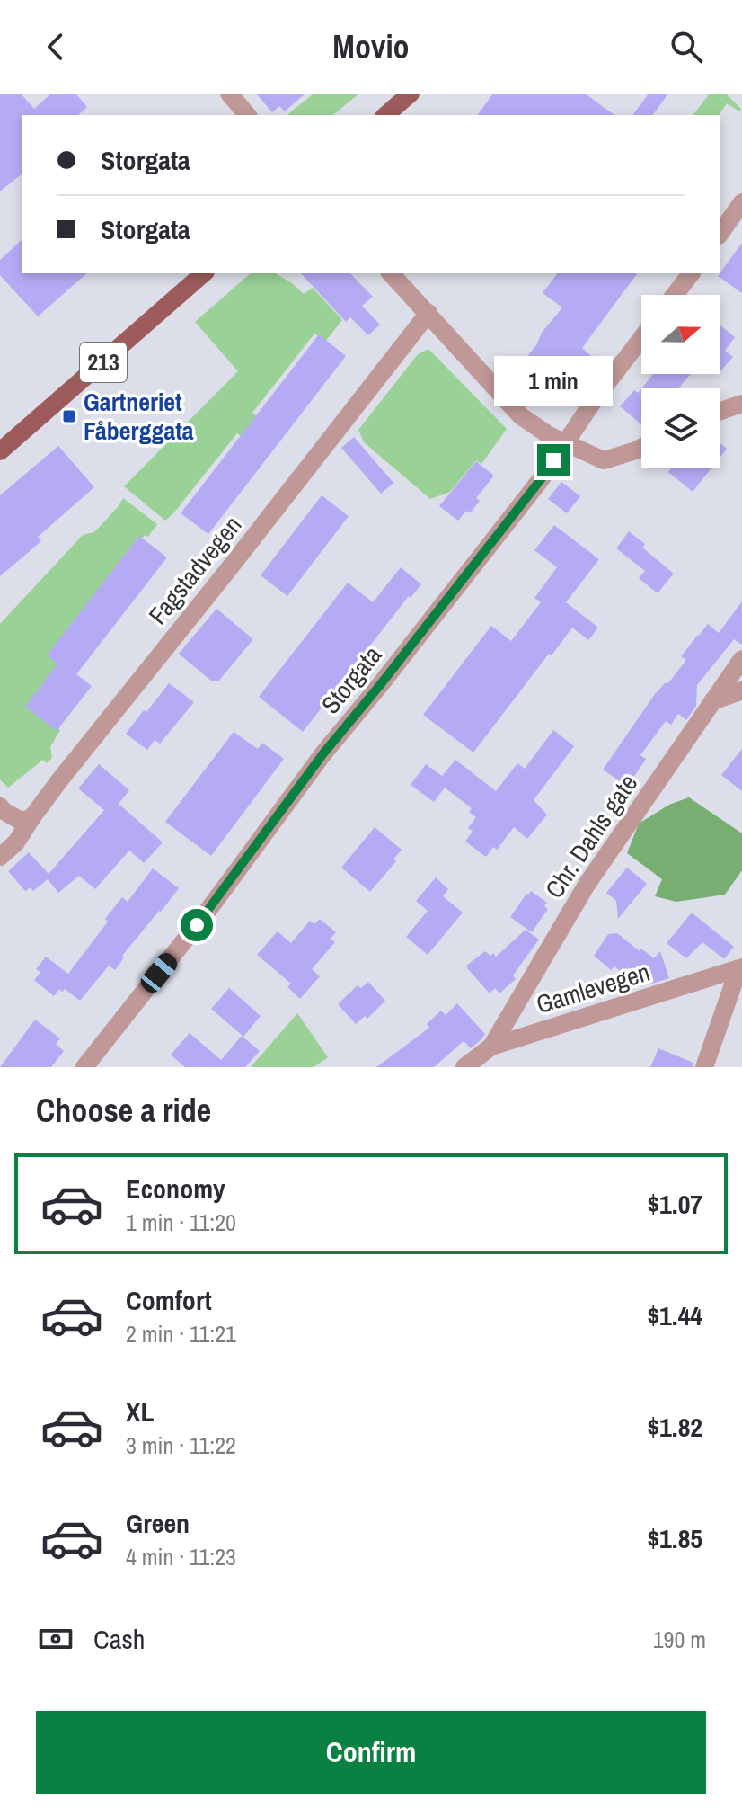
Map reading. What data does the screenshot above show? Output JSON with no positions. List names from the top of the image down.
{
  "streets": {
    "main road": ["213"],
    "street": [
      "Fagstadvegen",
      "Storgata",
      "Chr. Dahls gate",
      "Gamlevegen"
    ]
  },
  "crossings": [
    ["Chr. Dahls gate", "Gamlevegen"]
  ],
  "places": {
    "transit": ["Gartneriet Fåberggata"]
  },
  "north": "right",
  "page": {
    "header": "Movio",
    "banner": ["Storgata", "Storgata"],
    "bubble": "1 min",
    "heading": "Choose a ride",
    "list": [
      {
        "name": "Economy",
        "note": "1 min · 11:20",
        "value": "$1.07"
      },
      {
        "name": "Comfort",
        "note": "2 min · 11:21",
        "value": "$1.44"
      },
      {
        "name": "XL",
        "note": "3 min · 11:22",
        "value": "$1.82"
      },
      {
        "name": "Green",
        "note": "4 min · 11:23",
        "value": "$1.85"
      }
    ],
    "pay": ["Cash", "190 m"],
    "buttons": "Confirm"
  }
}
